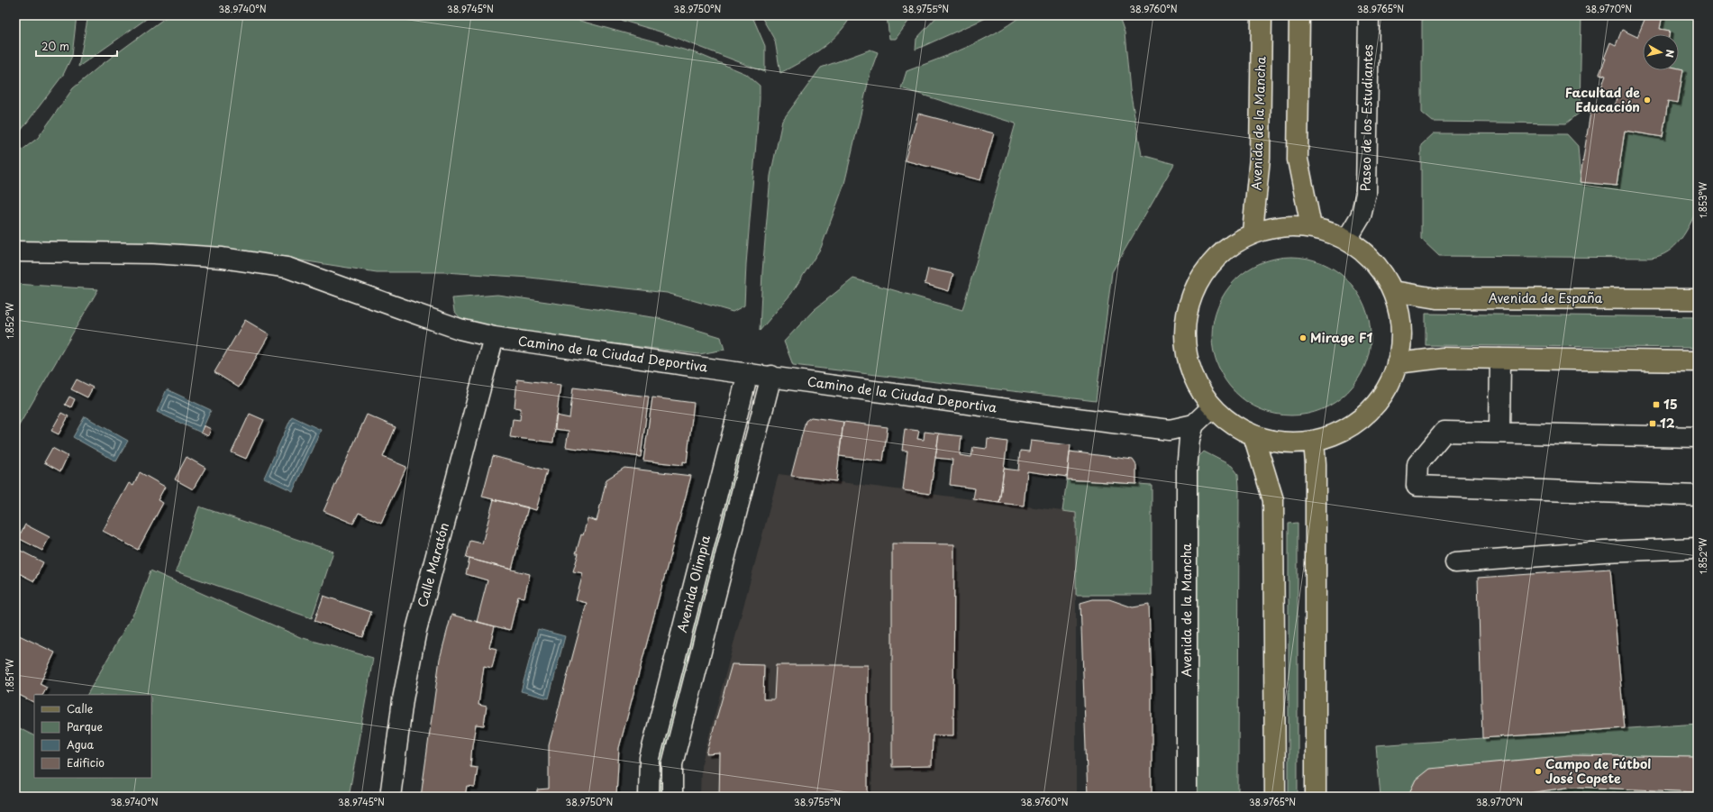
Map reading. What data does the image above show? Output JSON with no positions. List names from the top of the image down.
{
  "streets": {
    "main road": ["Avenida de la Mancha", "Avenida de España"],
    "street": [
      "Paseo de los Estudiantes",
      "Camino de la Ciudad Deportiva",
      "Calle Maratón",
      "Avenida Olimpia"
    ]
  },
  "crossings": [
    ["Avenida de la Mancha", "Camino de la Ciudad Deportiva"],
    ["Camino de la Ciudad Deportiva", "Calle Maratón"],
    ["Camino de la Ciudad Deportiva", "Avenida Olimpia"]
  ],
  "places": {
    "other": ["Facultad de Educación", "Mirage F1", "Campo de Fútbol José Copete"],
    "transit": ["15", "12"]
  },
  "legend": [
    "Calle",
    "Parque",
    "Agua",
    "Edificio"
  ],
  "scale_bar": "20 m",
  "north": "right",
  "coordinates": [
    "38.9740°N",
    "38.9745°N",
    "38.9750°N",
    "38.9755°N",
    "38.9760°N",
    "38.9765°N",
    "38.9770°N",
    "1.853°W",
    "1.852°W",
    "1.851°W"
  ]
}
